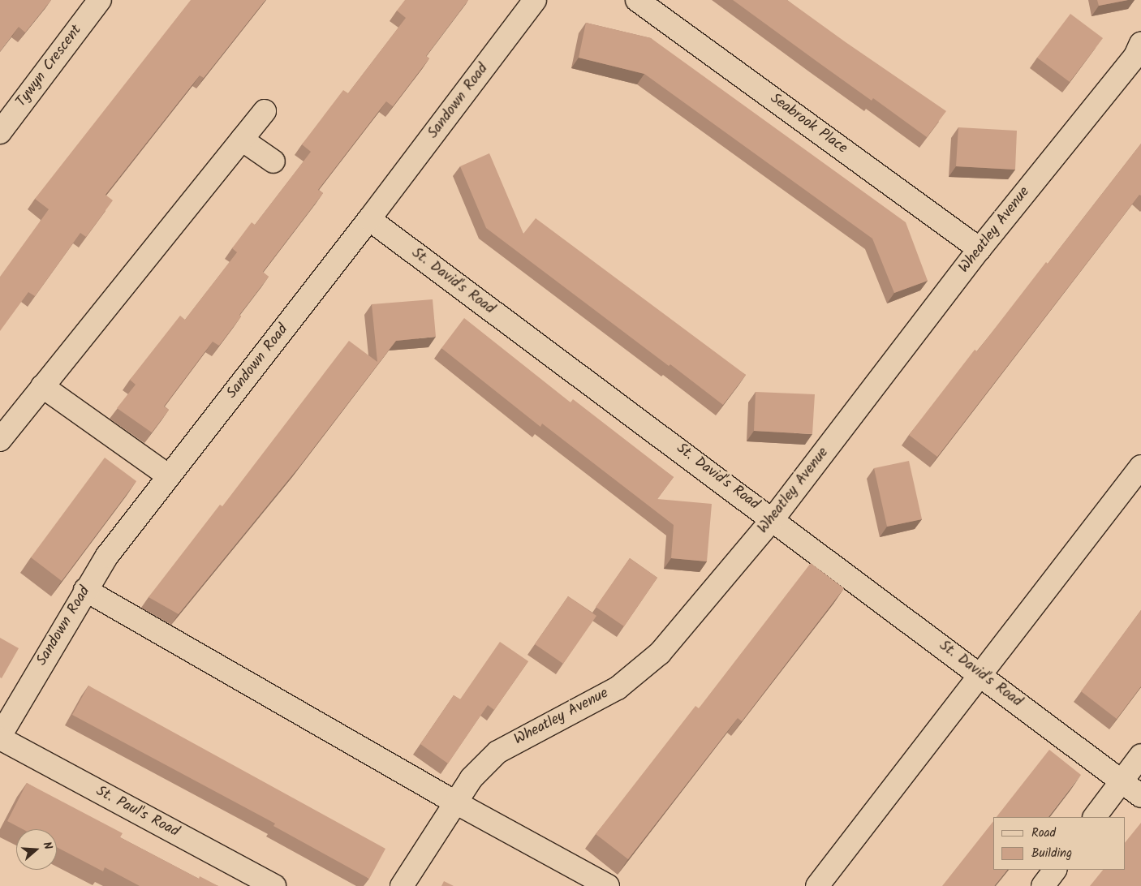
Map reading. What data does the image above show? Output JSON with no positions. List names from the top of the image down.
{
  "streets": {
    "street": [
      "Tywyn Crescent",
      "Sandown Road",
      "Seabrook Place",
      "Wheatley Avenue",
      "St. David's Road",
      "St. Paul's Road"
    ]
  },
  "crossings": [
    ["Sandown Road", "St. David's Road"],
    ["Sandown Road", "St. Paul's Road"],
    ["Seabrook Place", "Wheatley Avenue"],
    ["Wheatley Avenue", "St. David's Road"]
  ],
  "legend": ["Road", "Building"],
  "north": "right"
}
